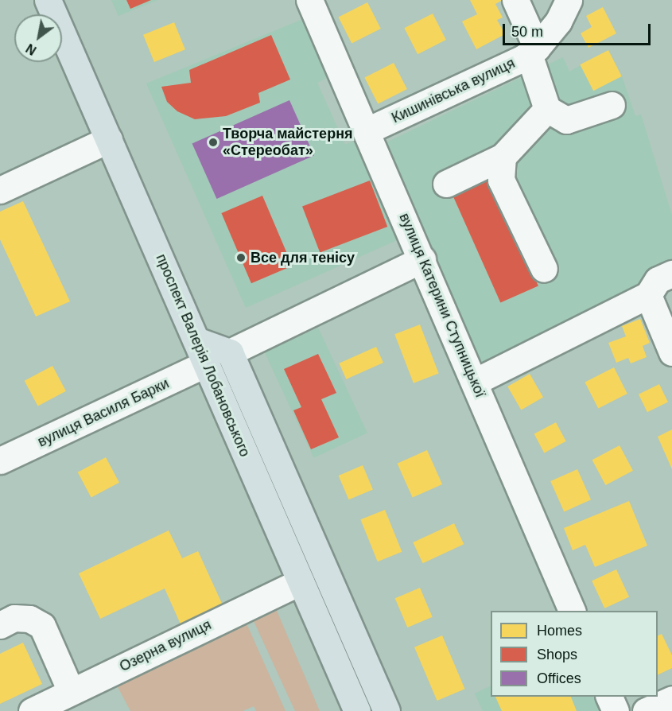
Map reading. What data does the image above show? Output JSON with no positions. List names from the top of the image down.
{
  "streets": {
    "main road": ["проспект Валерія Лобановського"],
    "street": [
      "Кишинівська вулиця",
      "вулиця Катерини Ступницької",
      "вулиця Василя Барки",
      "Озерна вулиця"
    ]
  },
  "crossings": [
    ["Кишинівська вулиця", "вулиця Катерини Ступницької"],
    ["проспект Валерія Лобановського", "вулиця Василя Барки"],
    ["проспект Валерія Лобановського", "Озерна вулиця"]
  ],
  "places": ["Творча майстерня «Стереобат»", "Все для тенісу"],
  "legend": ["Homes", "Shops", "Offices"],
  "scale_bar": "50 m",
  "north": "bottom left"
}
